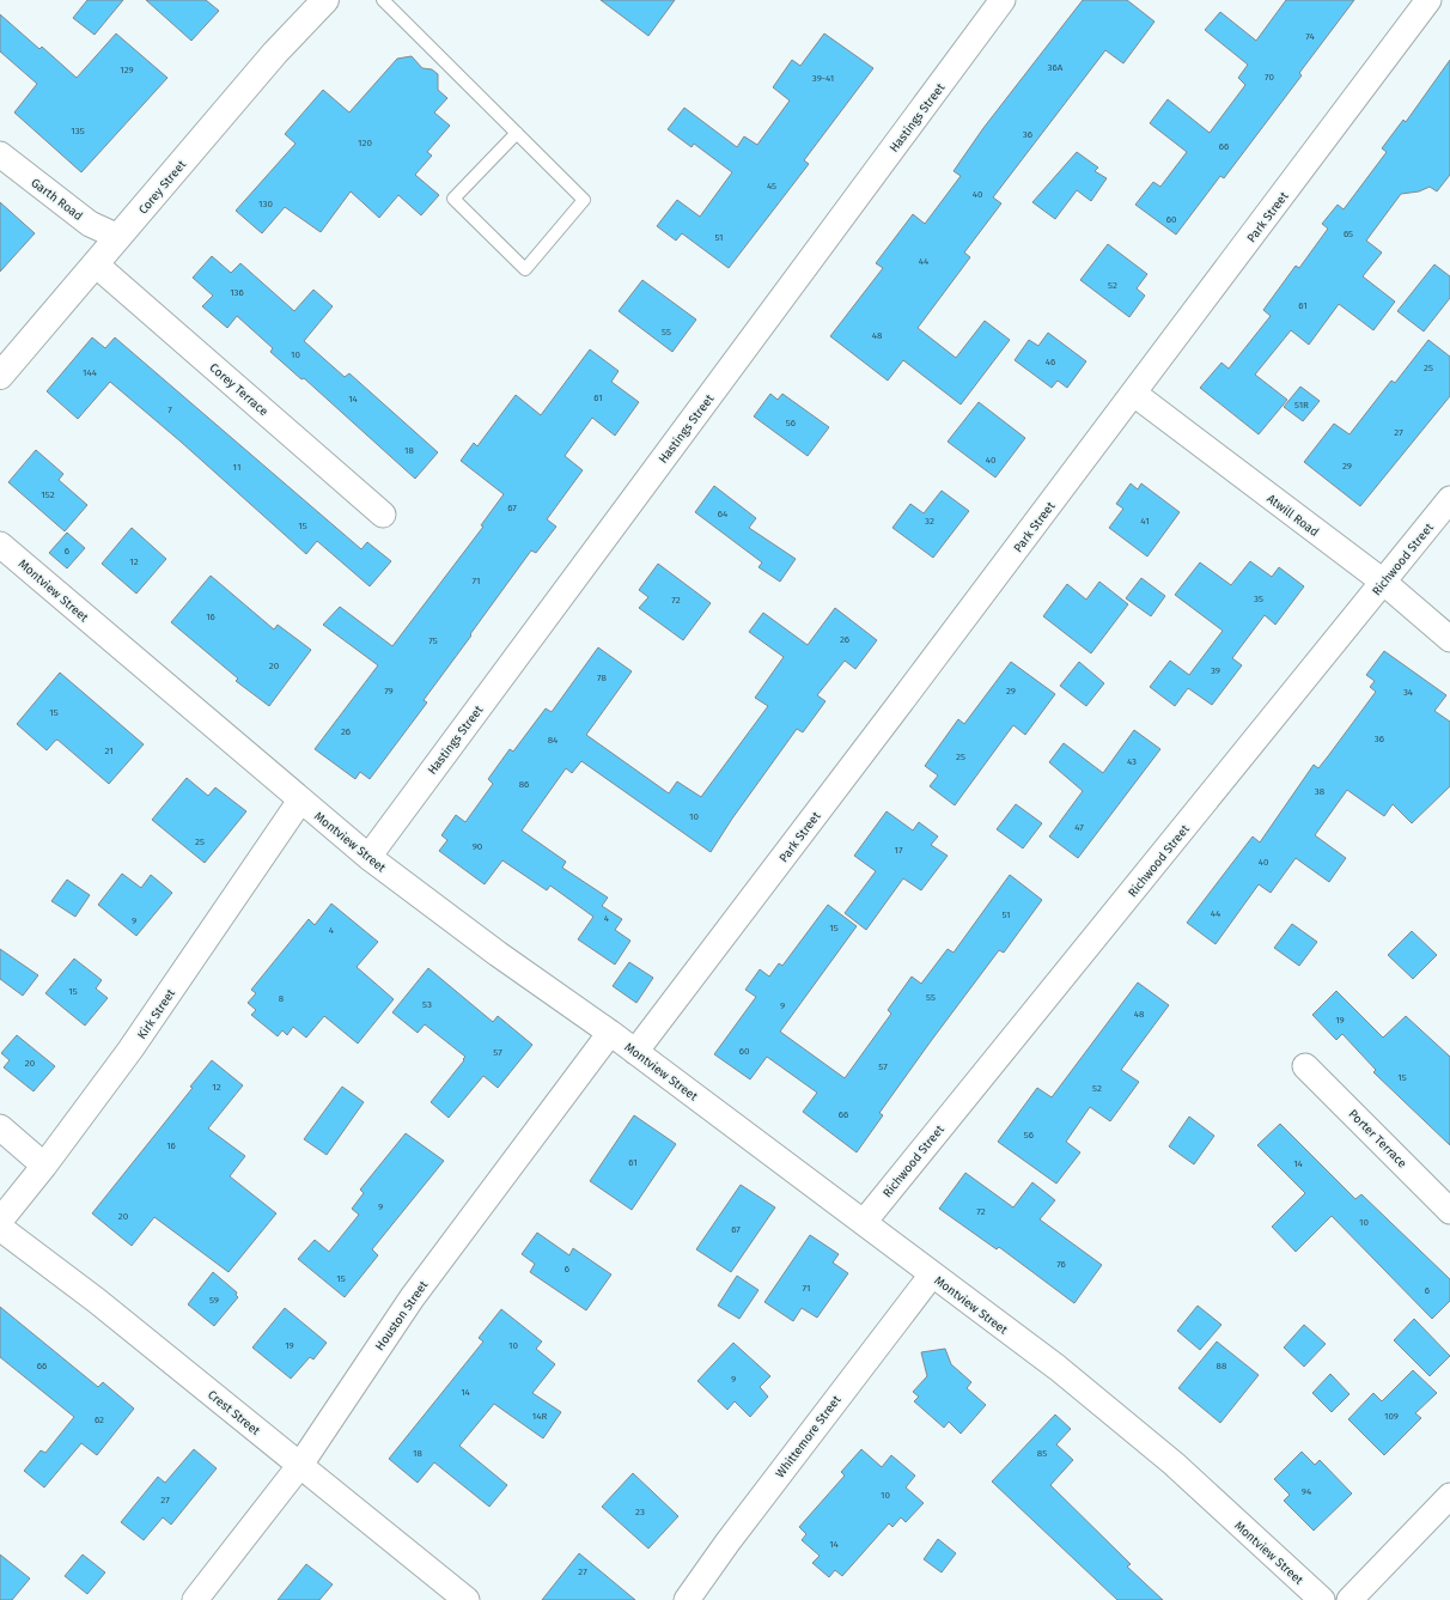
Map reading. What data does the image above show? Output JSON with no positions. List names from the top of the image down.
{
  "streets": {
    "street": [
      "Hastings Street",
      "Corey Street",
      "Garth Road",
      "Park Street",
      "Corey Terrace",
      "Atwill Road",
      "Richwood Street",
      "Montview Street",
      "Kirk Street",
      "Porter Terrace",
      "Houston Street",
      "Crest Street",
      "Whittemore Street"
    ]
  },
  "crossings": [
    ["Hastings Street", "Montview Street"],
    ["Corey Street", "Garth Road"],
    ["Corey Street", "Corey Terrace"],
    ["Park Street", "Atwill Road"],
    ["Park Street", "Montview Street"],
    ["Atwill Road", "Richwood Street"],
    ["Richwood Street", "Montview Street"],
    ["Montview Street", "Kirk Street"],
    ["Montview Street", "Houston Street"],
    ["Montview Street", "Whittemore Street"],
    ["Houston Street", "Crest Street"]
  ],
  "house_numbers": [
    "74",
    "36A",
    "129",
    "70",
    "39-41",
    "135",
    "36",
    "120",
    "66",
    "45",
    "40",
    "130",
    "60",
    "65",
    "51",
    "44",
    "52",
    "136",
    "61",
    "55",
    "48",
    "10",
    "46",
    "25",
    "144",
    "61",
    "14",
    "51R",
    "7",
    "56",
    "27",
    "18",
    "40",
    "29",
    "11",
    "152",
    "67",
    "64",
    "32",
    "41",
    "15",
    "6",
    "12",
    "71",
    "35",
    "72",
    "16",
    "26",
    "75",
    "20",
    "39",
    "78",
    "79",
    "29",
    "34",
    "15",
    "26",
    "36",
    "84",
    "21",
    "25",
    "43",
    "86",
    "38",
    "10",
    "47",
    "25",
    "90",
    "17",
    "40",
    "44",
    "51",
    "4",
    "9",
    "15",
    "4",
    "15",
    "55",
    "8",
    "53",
    "9",
    "48",
    "19",
    "60",
    "57",
    "20",
    "57",
    "15",
    "12",
    "52",
    "66",
    "56",
    "16",
    "61",
    "14",
    "9",
    "72",
    "20",
    "10",
    "67",
    "76",
    "6",
    "15",
    "71",
    "6",
    "59",
    "19",
    "10",
    "66",
    "88",
    "9",
    "14",
    "14R",
    "109",
    "62",
    "18",
    "85",
    "94",
    "10",
    "27",
    "23",
    "14",
    "27"
  ]
}
